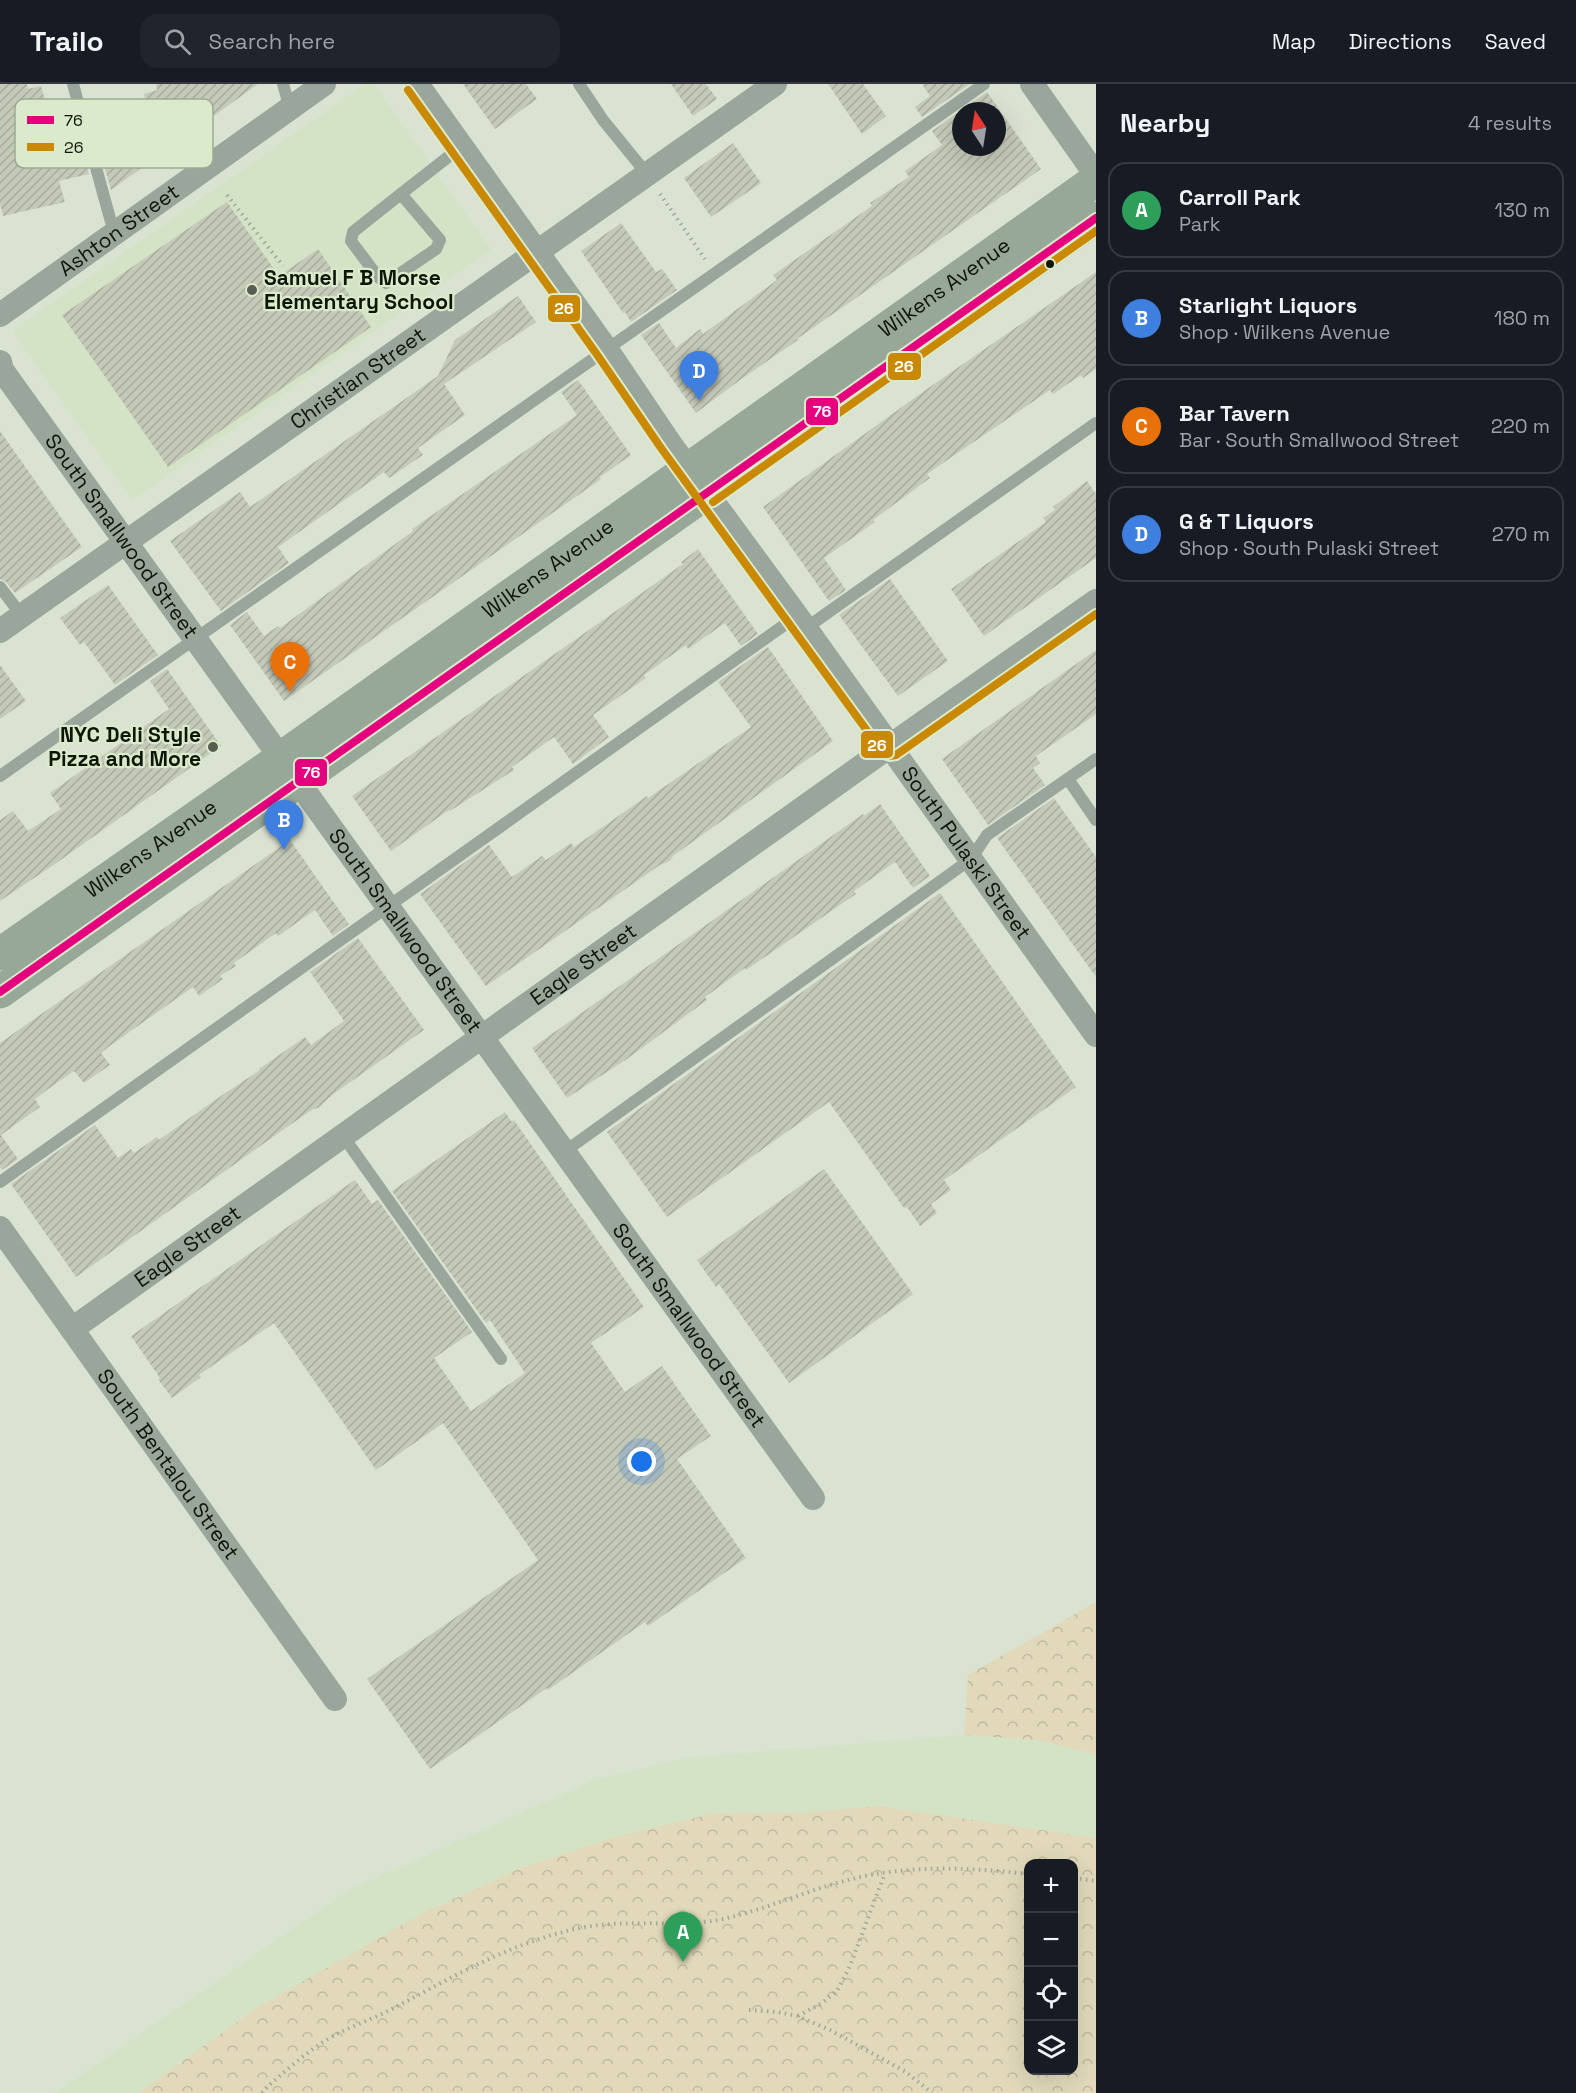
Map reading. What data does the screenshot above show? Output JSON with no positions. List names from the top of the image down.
{
  "streets": {
    "main road": ["Wilkens Avenue"],
    "street": [
      "Ashton Street",
      "Christian Street",
      "South Smallwood Street",
      "South Pulaski Street",
      "Eagle Street",
      "South Bentalou Street"
    ]
  },
  "crossings": [
    ["Wilkens Avenue", "South Smallwood Street"],
    ["Wilkens Avenue", "South Pulaski Street"],
    ["Christian Street", "South Smallwood Street"],
    ["Christian Street", "South Pulaski Street"],
    ["South Smallwood Street", "Eagle Street"],
    ["South Pulaski Street", "Eagle Street"],
    ["Eagle Street", "South Bentalou Street"]
  ],
  "places": ["Samuel F B Morse Elementary School", "NYC Deli Style Pizza and More"],
  "lines": ["transit line 26", "transit line 76"],
  "legend": ["76", "26"],
  "north": "top",
  "page": {
    "header": "Trailo",
    "search": "Search here",
    "nav": ["Map", "Directions", "Saved"],
    "heading": ["Nearby", "4 results"],
    "list": [
      {
        "mark": "A",
        "name": "Carroll Park",
        "note": "Park",
        "value": "130 m"
      },
      {
        "mark": "B",
        "name": "Starlight Liquors",
        "note": "Shop · Wilkens Avenue",
        "value": "180 m"
      },
      {
        "mark": "C",
        "name": "Bar Tavern",
        "note": "Bar · South Smallwood Street",
        "value": "220 m"
      },
      {
        "mark": "D",
        "name": "G & T Liquors",
        "note": "Shop · South Pulaski Street",
        "value": "270 m"
      }
    ],
    "pins": [
      "D",
      "C",
      "B",
      "A"
    ],
    "map_buttons": ["+", "−"]
  }
}
